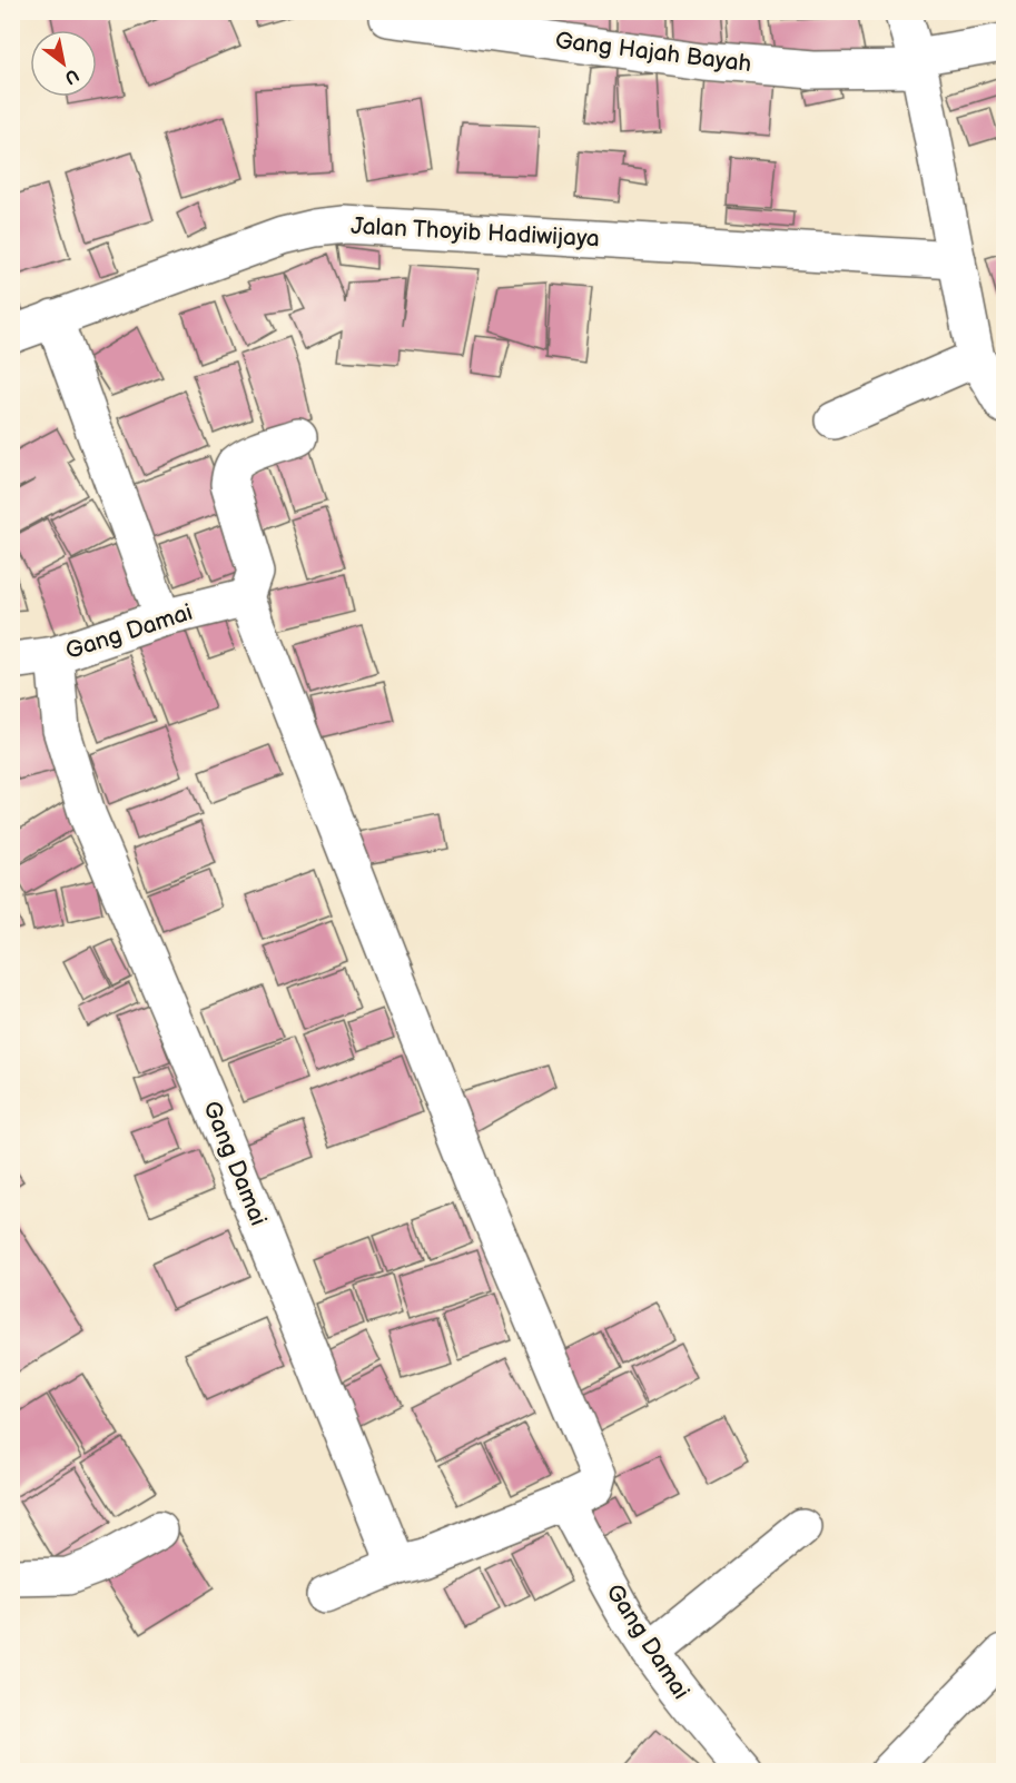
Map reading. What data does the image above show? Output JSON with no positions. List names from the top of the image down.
{
  "streets": {
    "street": ["Gang Hajah Bayah", "Jalan Thoyib Hadiwijaya", "Gang Damai"]
  },
  "north": "bottom right"
}
